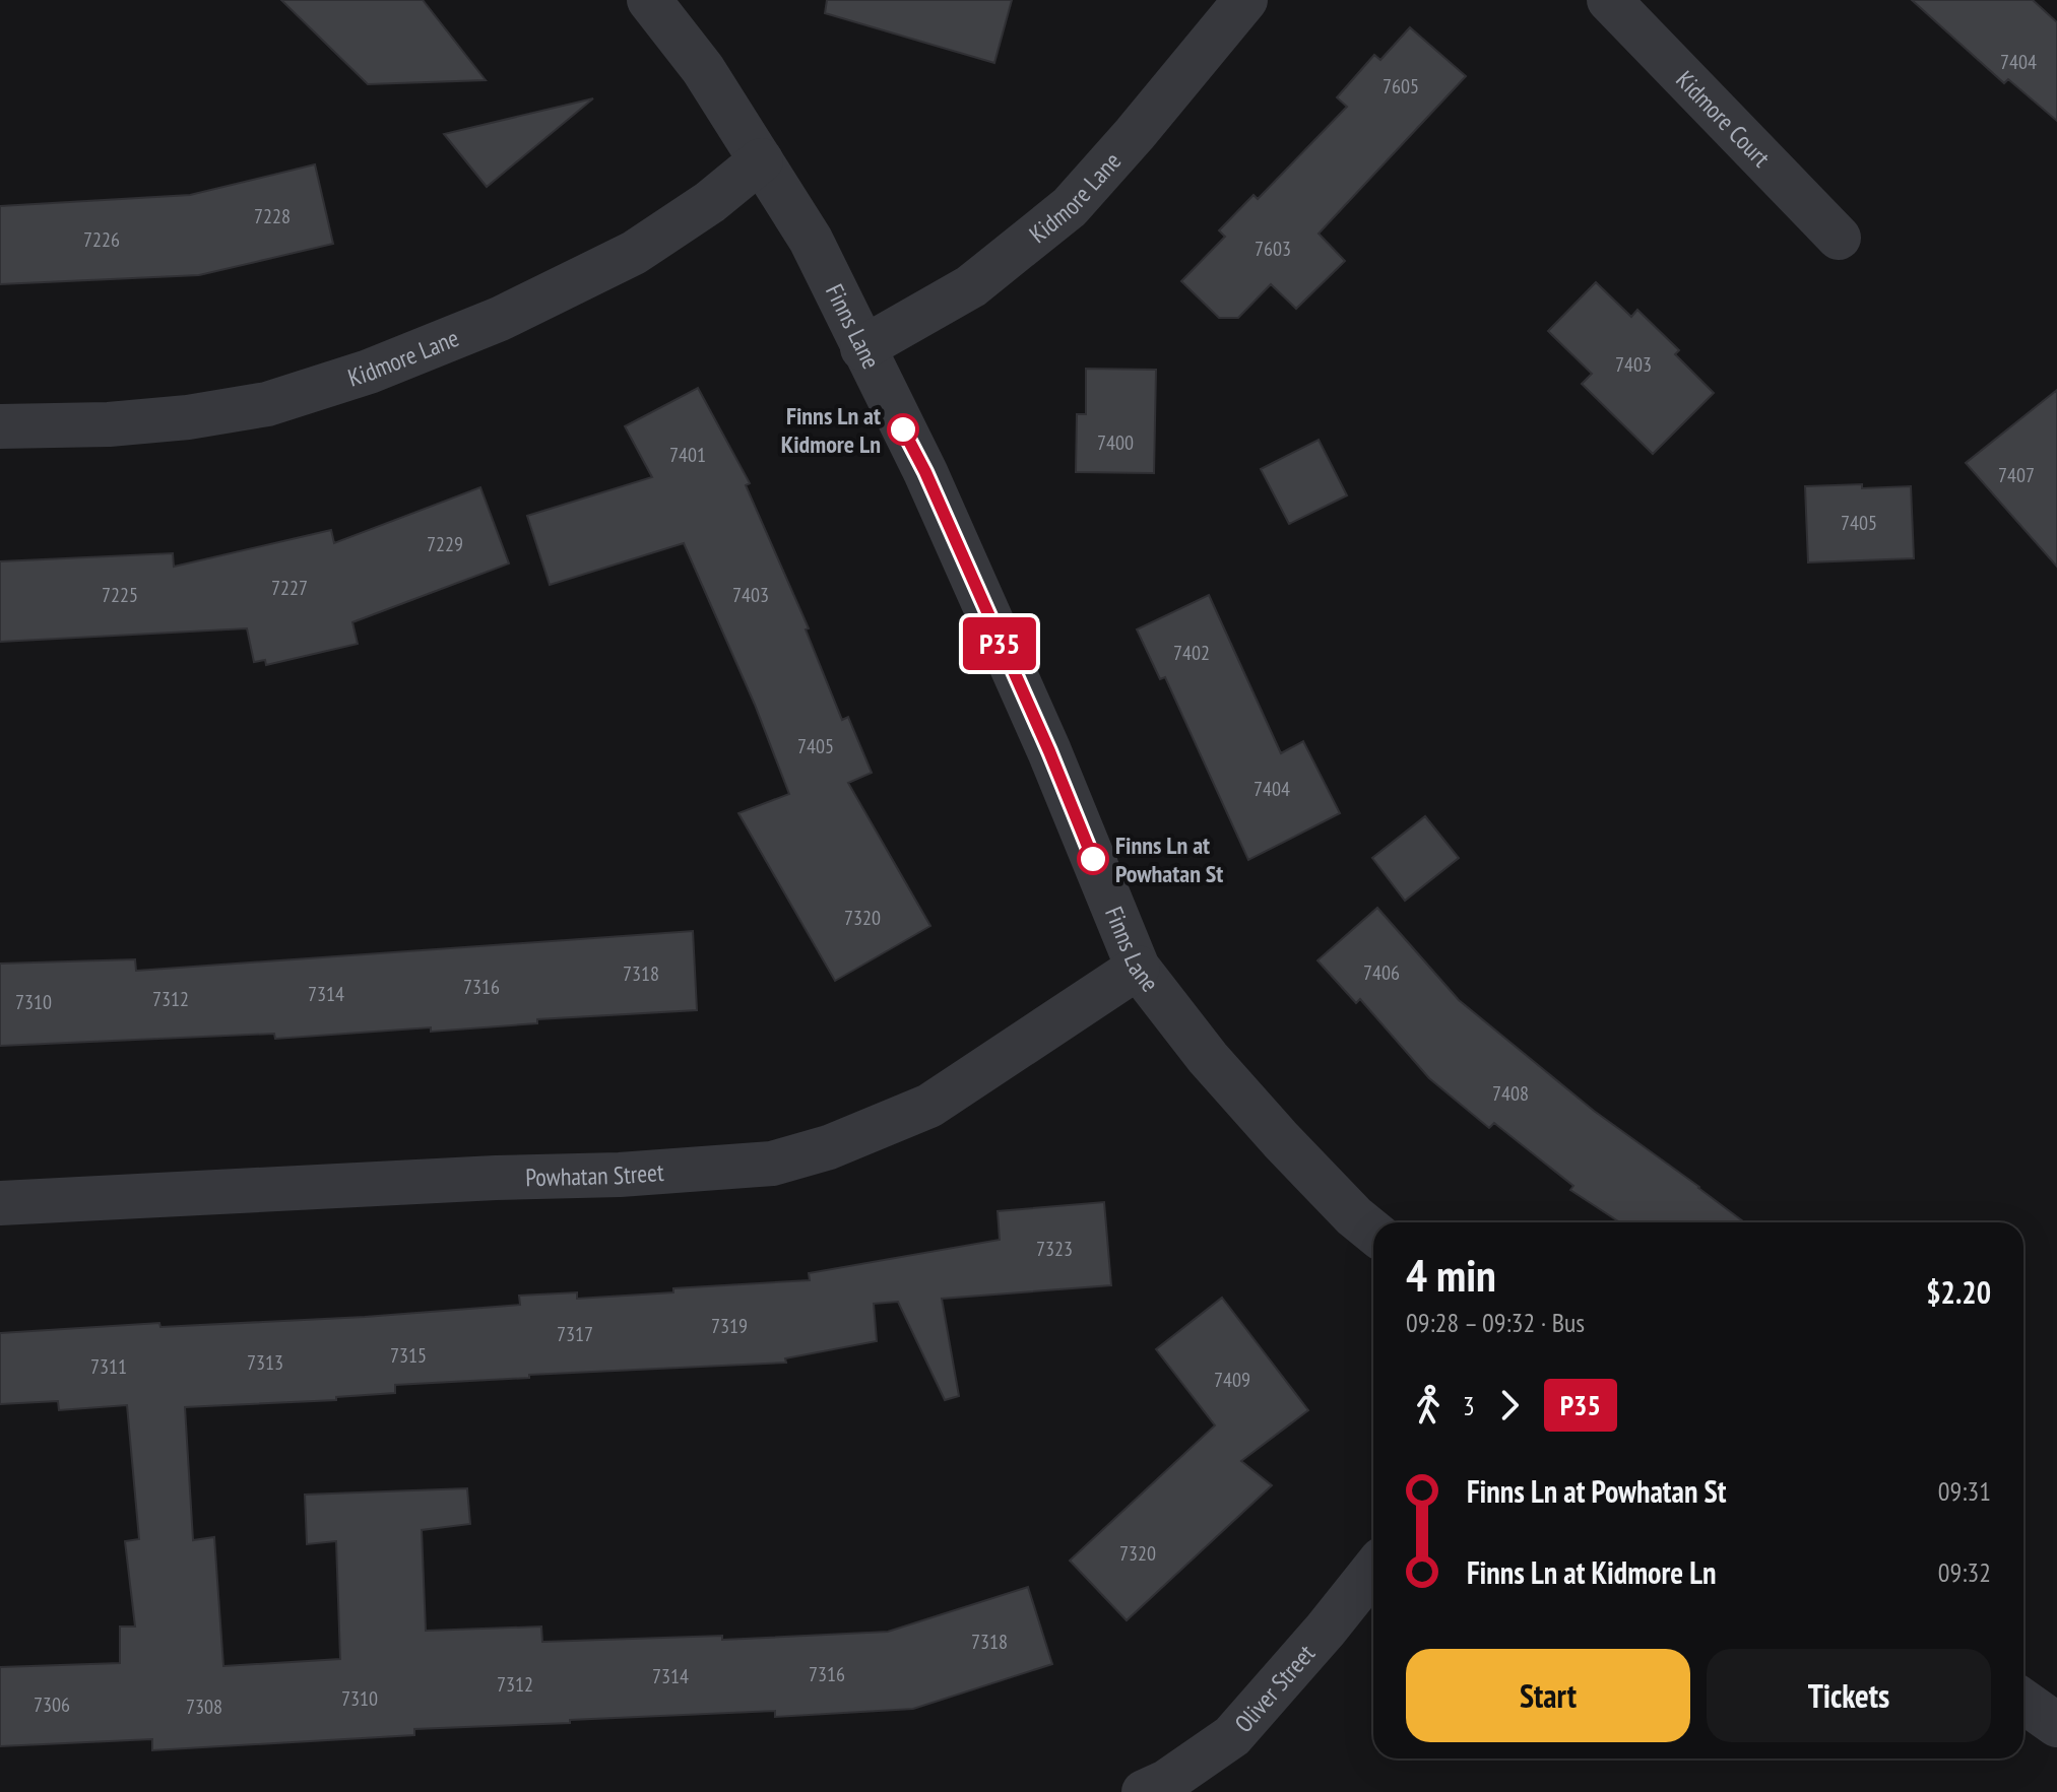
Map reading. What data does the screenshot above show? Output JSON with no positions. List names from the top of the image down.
{
  "streets": {
    "street": [
      "Kidmore Court",
      "Kidmore Lane",
      "Finns Lane",
      "Powhatan Street",
      "Oliver Street"
    ]
  },
  "crossings": [
    ["Kidmore Lane", "Finns Lane"],
    ["Finns Lane", "Powhatan Street"]
  ],
  "places": ["Finns Ln at Kidmore Ln", "Finns Ln at Powhatan St"],
  "lines": ["bus line P35"],
  "house_numbers": [
    "7404",
    "7605",
    "7228",
    "7226",
    "7603",
    "7403",
    "7400",
    "7401",
    "7407",
    "7405",
    "7229",
    "7227",
    "7225",
    "7403",
    "7402",
    "7405",
    "7404",
    "7320",
    "7406",
    "7318",
    "7316",
    "7314",
    "7312",
    "7310",
    "7408",
    "7323",
    "7319",
    "7317",
    "7315",
    "7313",
    "7311",
    "7409",
    "7320",
    "7318",
    "7316",
    "7314",
    "7312",
    "7310",
    "7306",
    "7308"
  ],
  "page": {
    "on_map": "P35",
    "heading": ["4 min", "09:28 – 09:32 · Bus", "$2.20"],
    "legs": ["3", "P35"],
    "list": [
      {
        "name": "Finns Ln at Powhatan St",
        "value": "09:31"
      },
      {
        "name": "Finns Ln at Kidmore Ln",
        "value": "09:32"
      }
    ],
    "buttons": ["Start", "Tickets"]
  }
}
